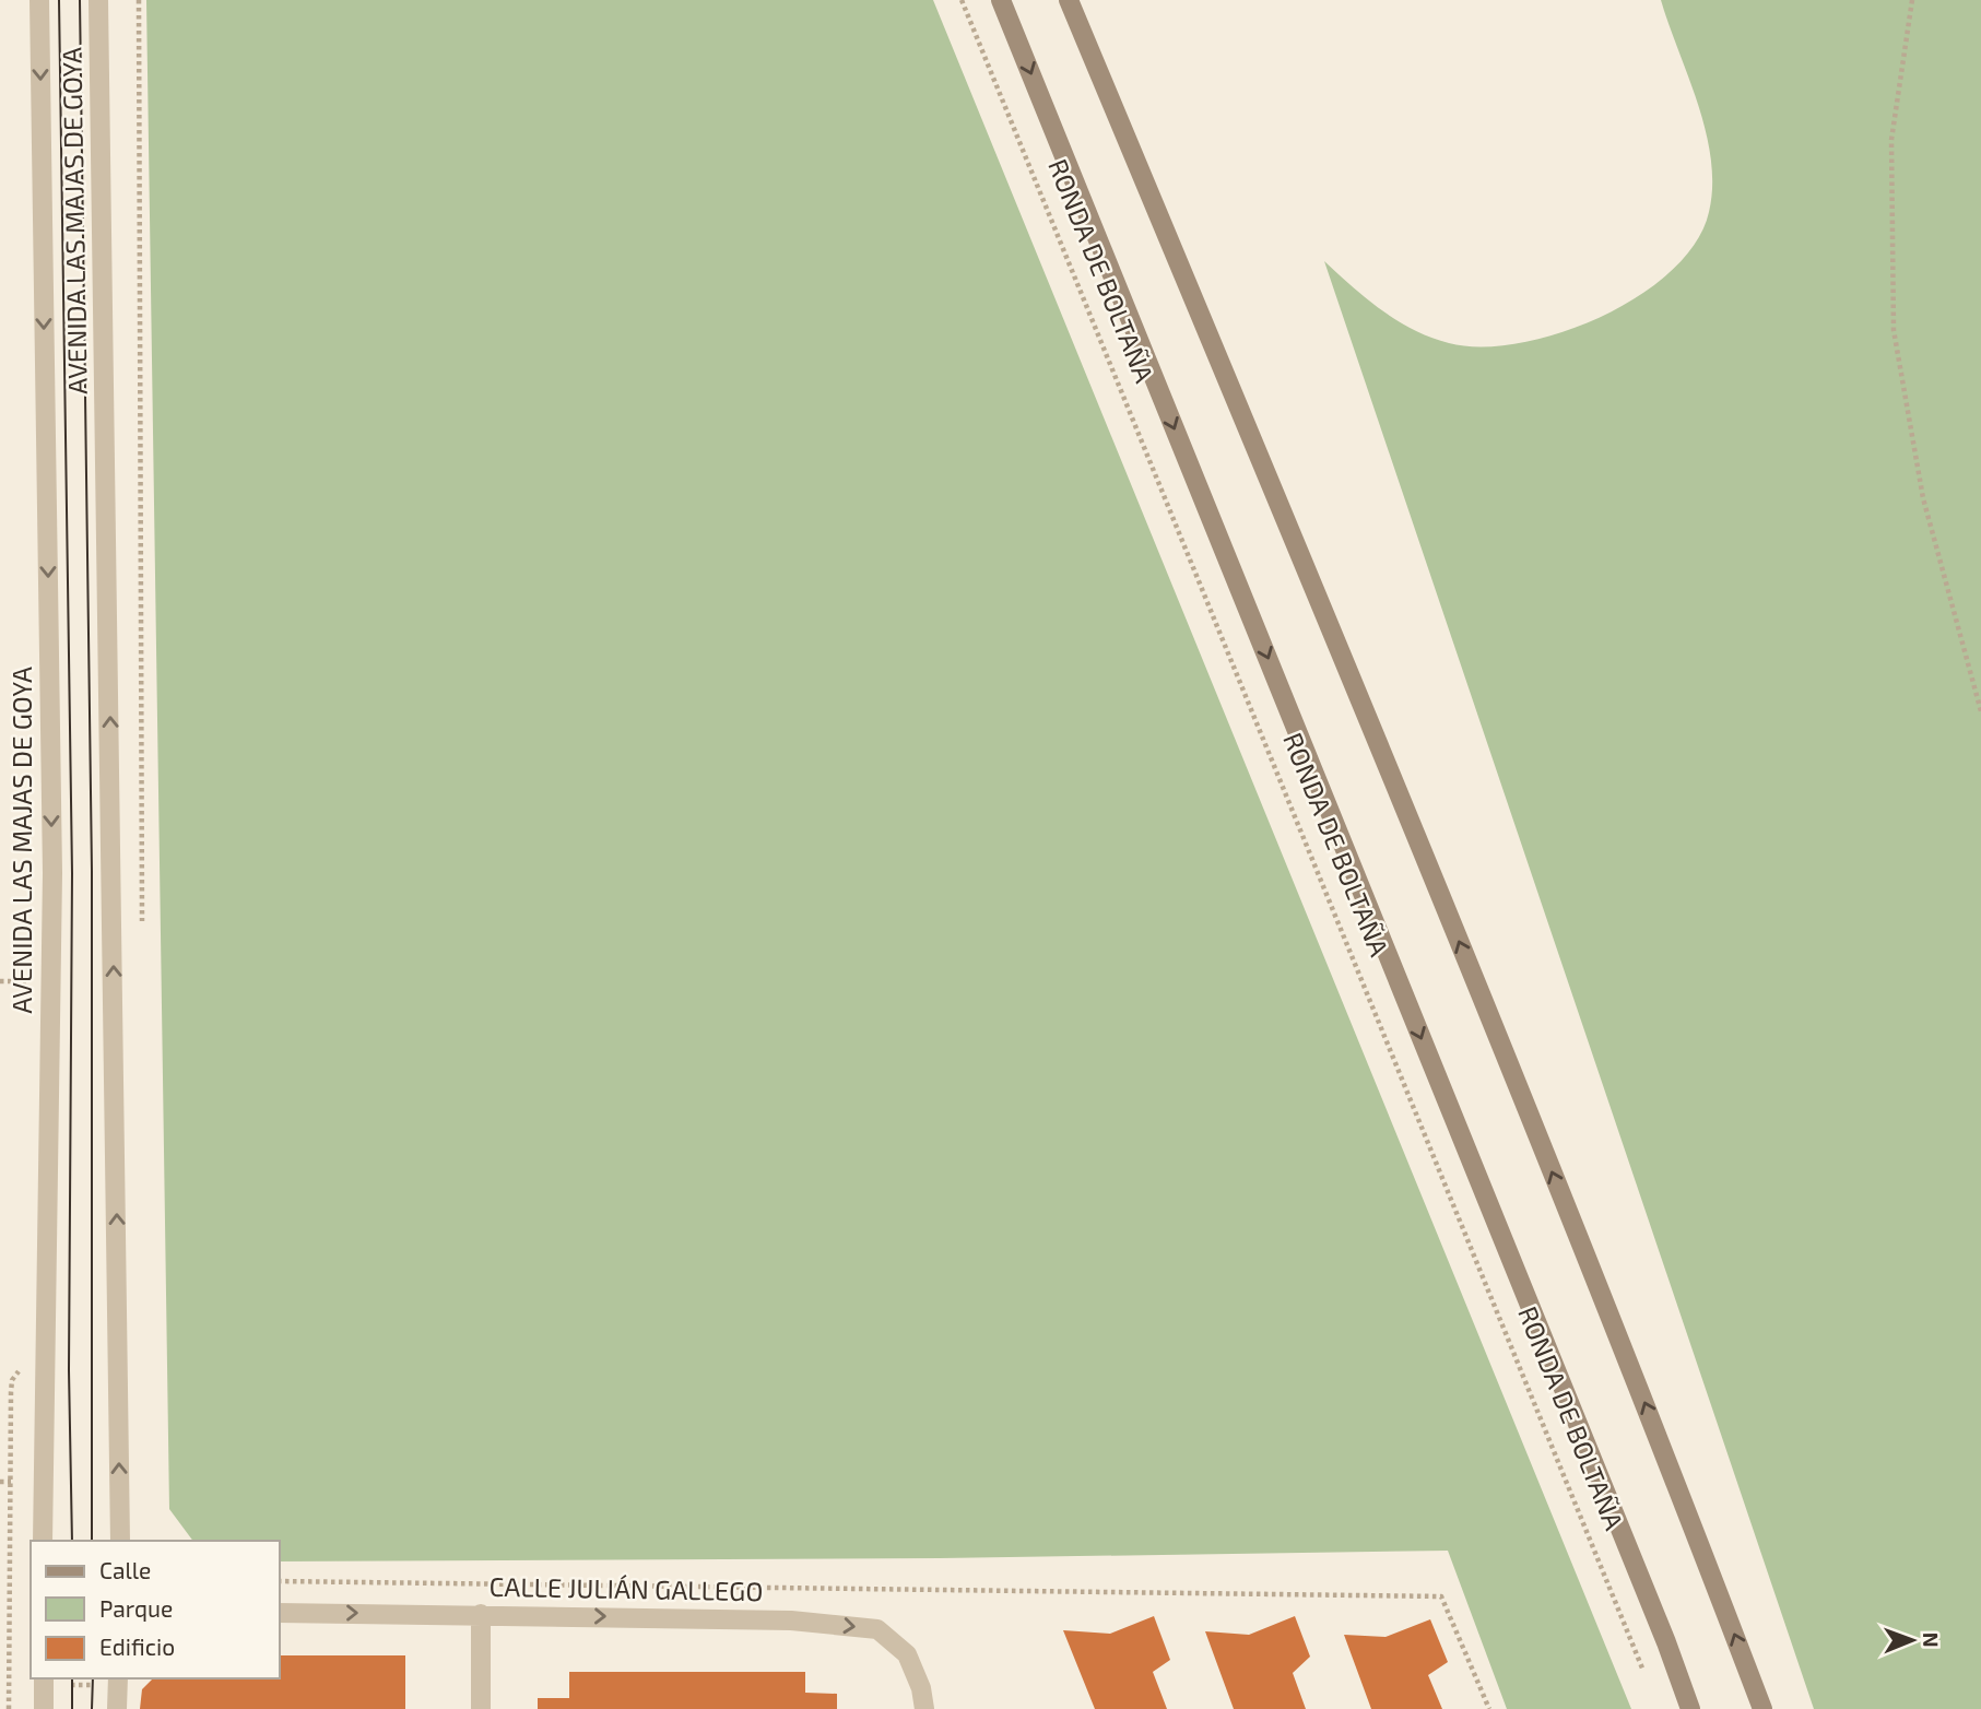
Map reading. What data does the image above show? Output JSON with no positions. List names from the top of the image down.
{
  "streets": {
    "main road": ["RONDA DE BOLTAÑA"],
    "street": ["AVENIDA LAS MAJAS DE GOYA", "CALLE JULIÁN GALLEGO"]
  },
  "one_way": ["CALLE JULIÁN GALLEGO"],
  "legend": ["Calle", "Parque", "Edificio"],
  "north": "right"
}
